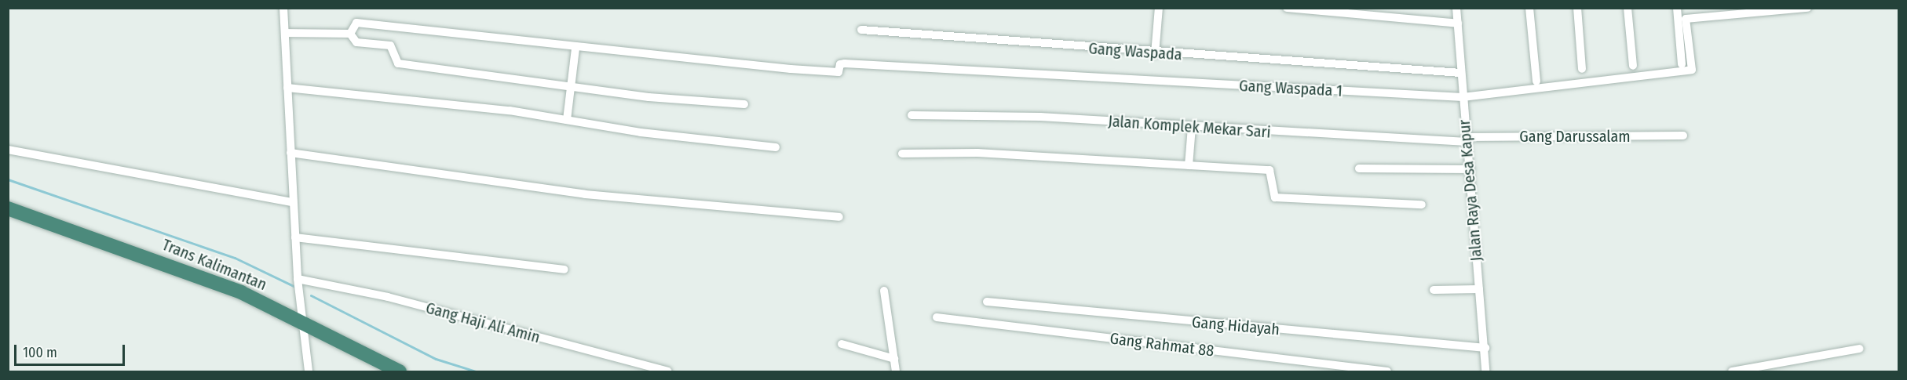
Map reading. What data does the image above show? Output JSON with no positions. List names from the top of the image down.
{
  "streets": {
    "highway": ["Trans Kalimantan"],
    "street": [
      "Gang Waspada",
      "Gang Waspada 1",
      "Jalan Komplek Mekar Sari",
      "Gang Darussalam",
      "Jalan Raya Desa Kapur",
      "Gang Haji Ali Amin",
      "Gang Hidayah",
      "Gang Rahmat 88"
    ]
  },
  "crossings": [
    ["Gang Waspada", "Jalan Raya Desa Kapur"],
    ["Gang Waspada 1", "Jalan Raya Desa Kapur"],
    ["Jalan Komplek Mekar Sari", "Gang Darussalam"],
    ["Jalan Komplek Mekar Sari", "Jalan Raya Desa Kapur"],
    ["Gang Darussalam", "Jalan Raya Desa Kapur"],
    ["Jalan Raya Desa Kapur", "Gang Hidayah"]
  ],
  "scale_bar": "100 m"
}
